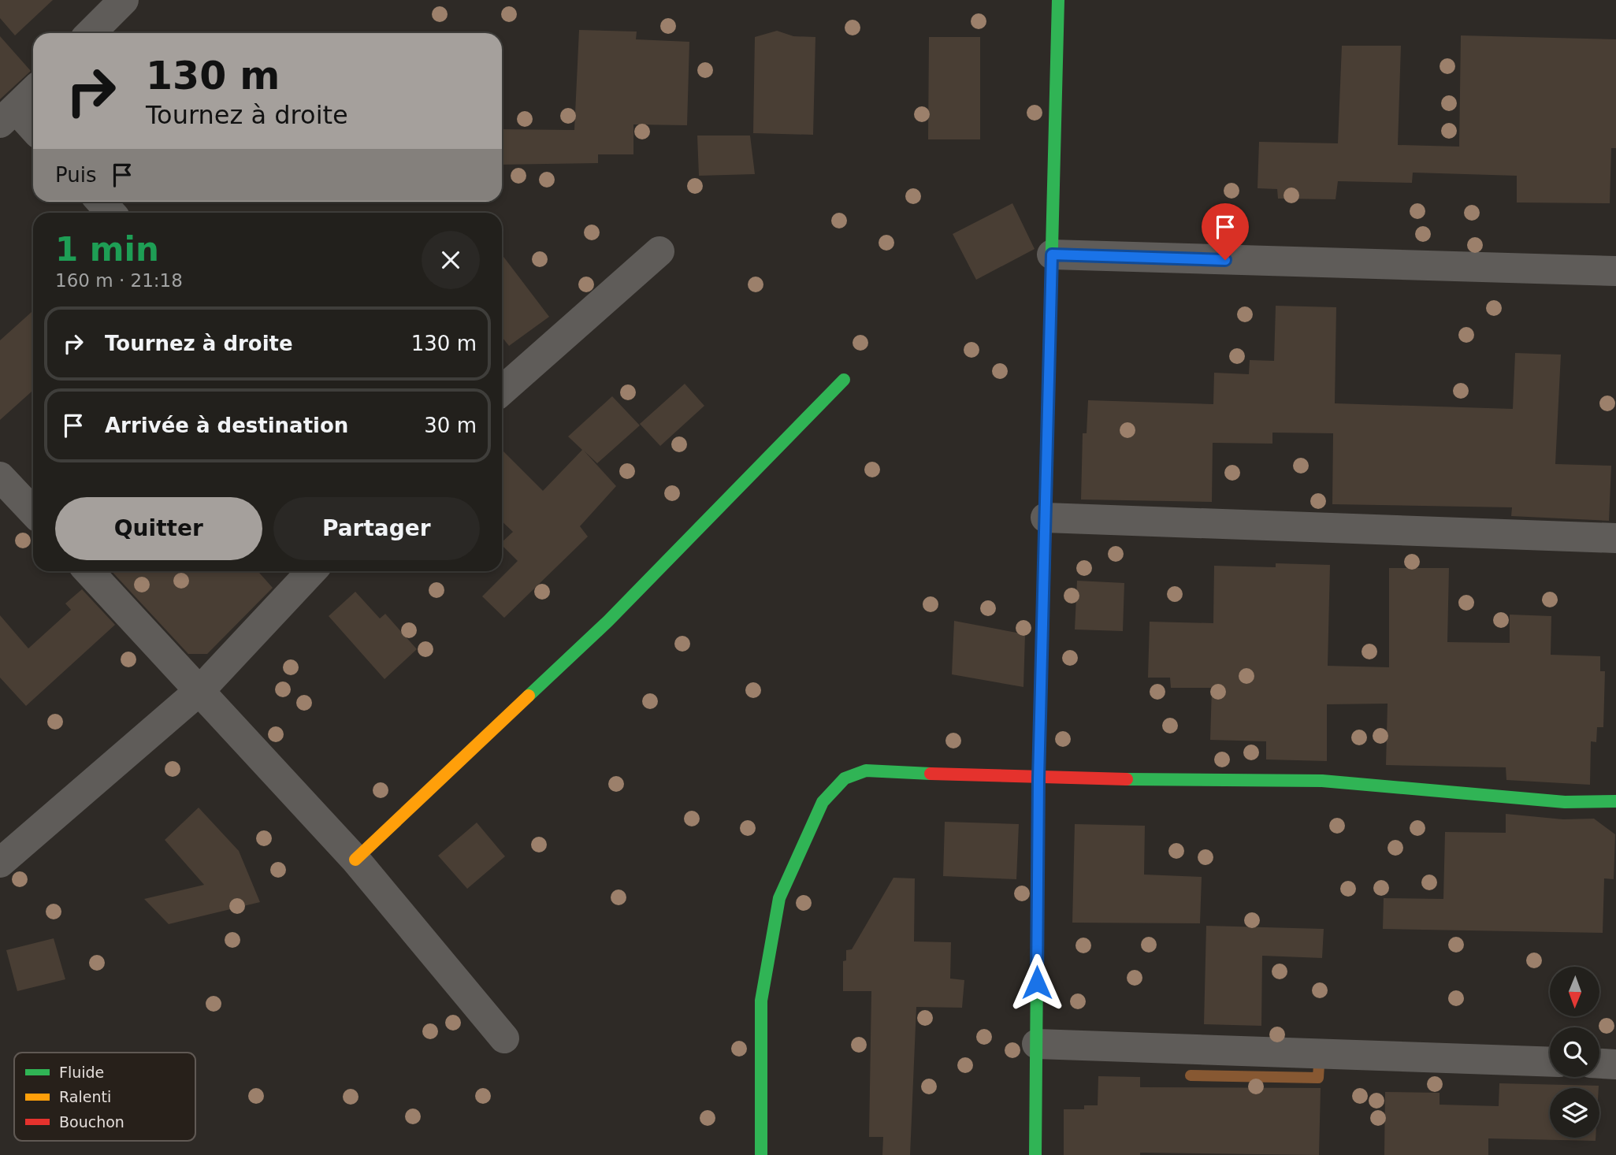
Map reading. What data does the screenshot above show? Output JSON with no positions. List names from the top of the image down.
{
  "legend": ["Fluide", "Ralenti", "Bouchon"],
  "north": "bottom",
  "page": {
    "turn": ["130 m", "Tournez à droite"],
    "then": "Puis",
    "heading": ["1 min", "160 m · 21:18"],
    "list": [
      {
        "name": "Tournez à droite",
        "value": "130 m"
      },
      {
        "name": "Arrivée à destination",
        "value": "30 m"
      }
    ],
    "buttons": ["Quitter", "Partager"]
  }
}
